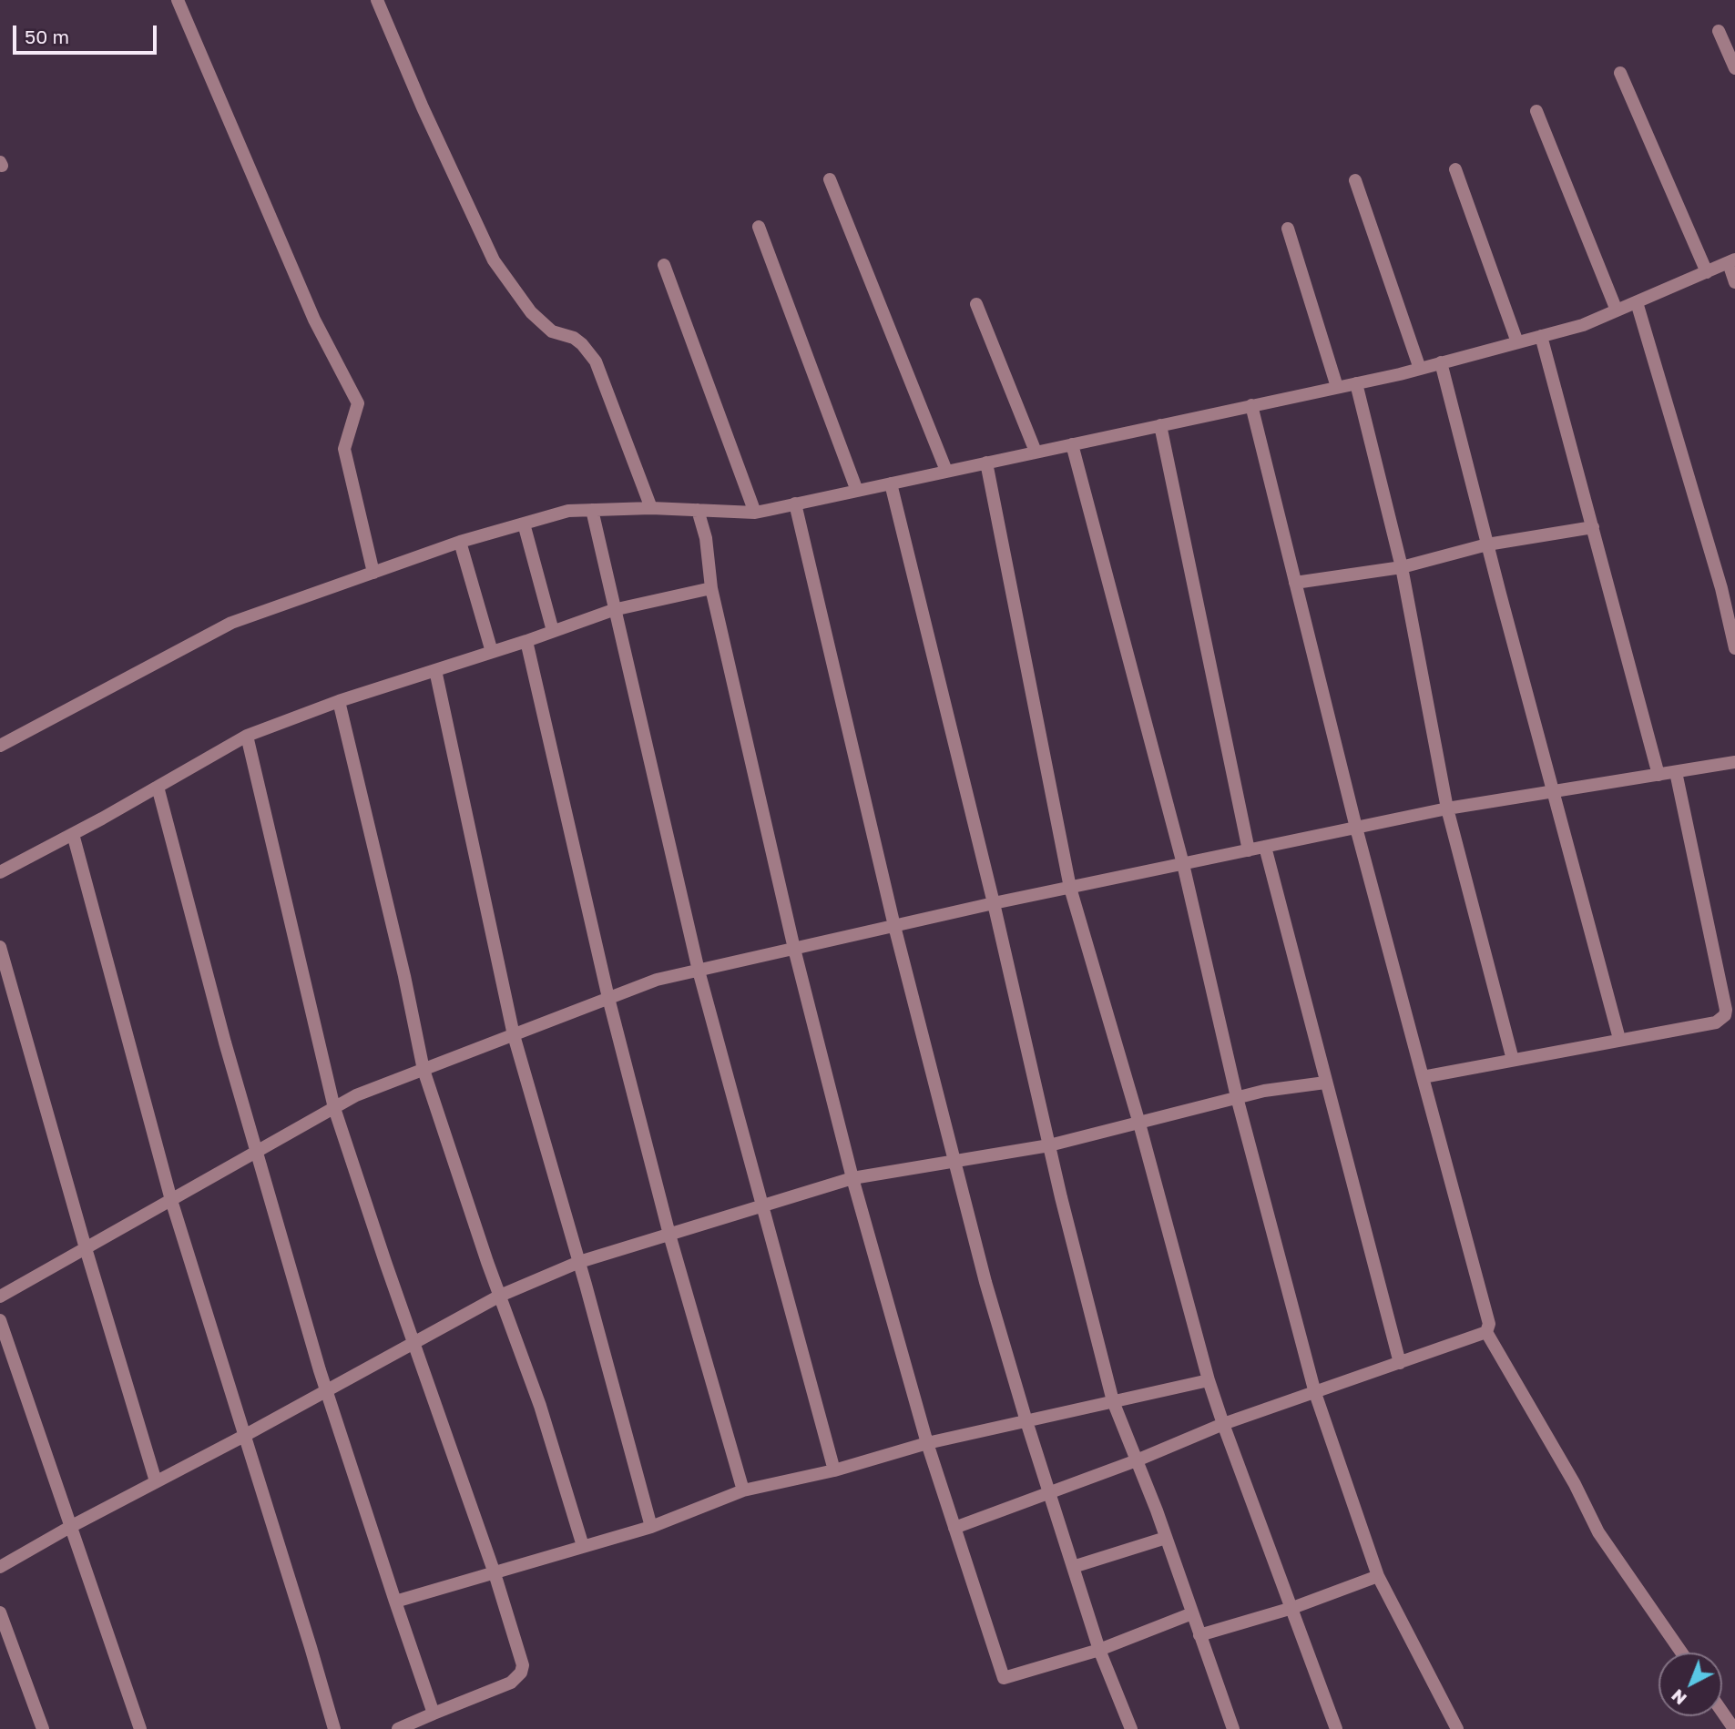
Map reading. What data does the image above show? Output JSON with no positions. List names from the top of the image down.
{
  "scale_bar": "50 m",
  "north": "bottom left"
}
